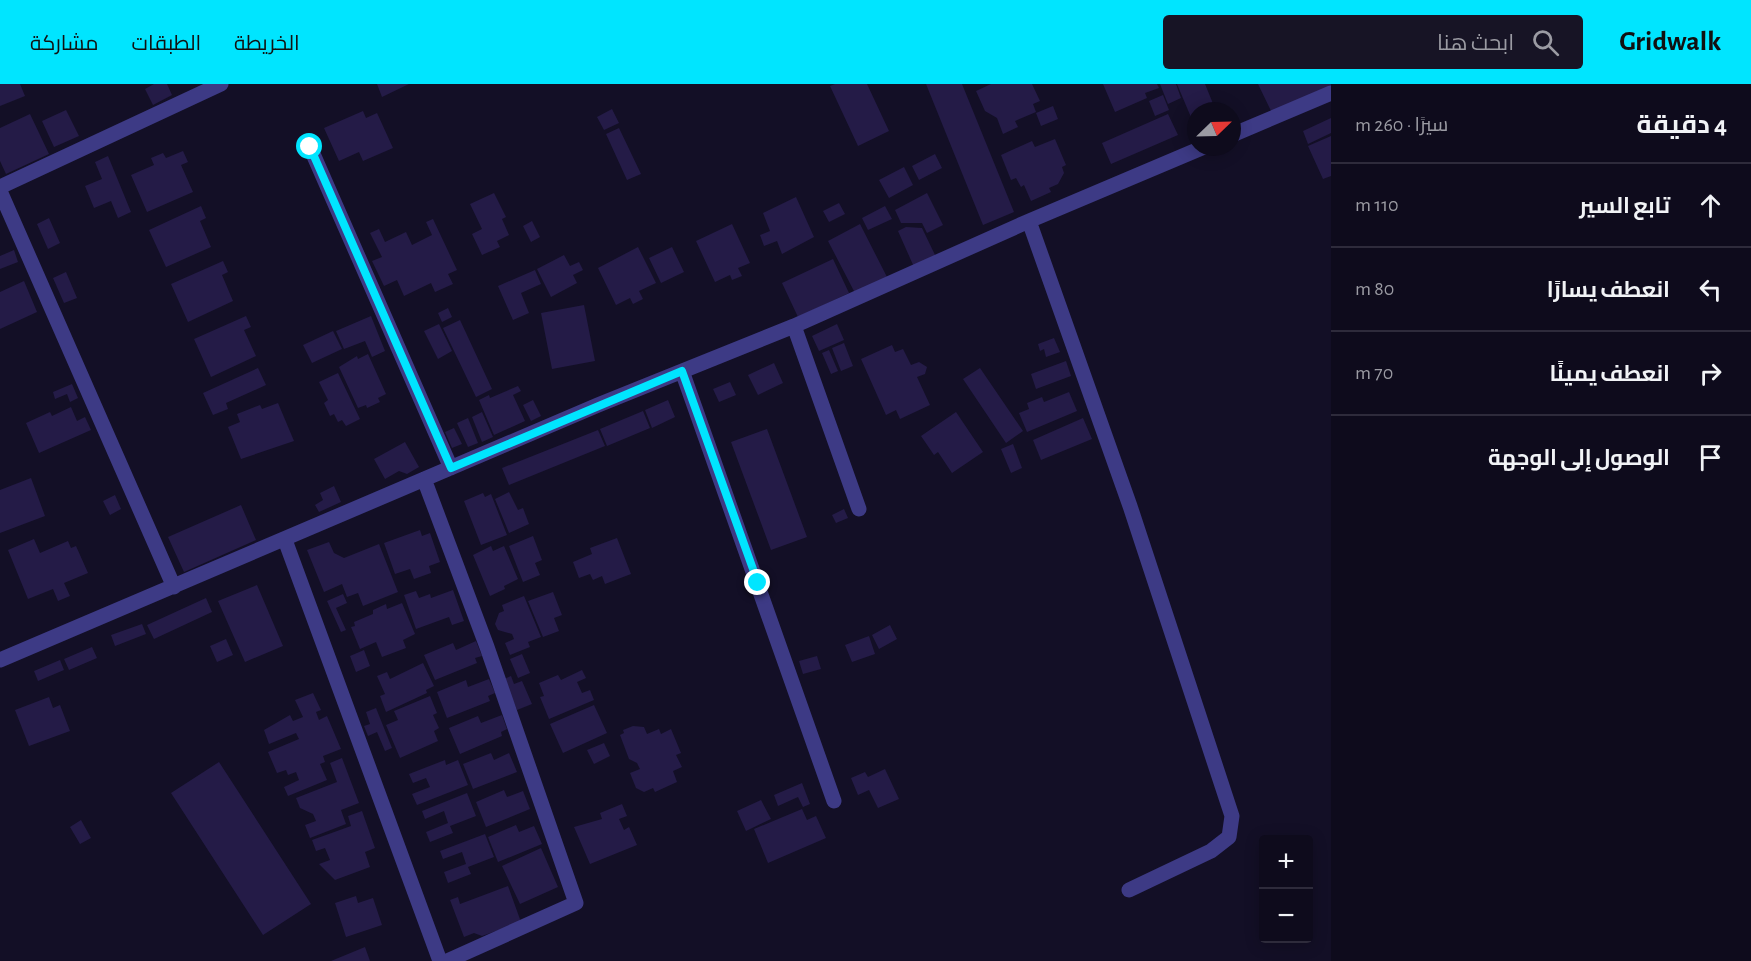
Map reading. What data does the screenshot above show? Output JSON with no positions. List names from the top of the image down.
{
  "north": "top right",
  "page": {
    "header": "Gridwalk",
    "search": "ابحث هنا",
    "nav": ["الخريطة", "الطبقات", "مشاركة"],
    "heading": ["4 دقيقة", "سيرًا · 260 m"],
    "list": [
      ["تابع السير", "110 m"],
      ["انعطف يسارًا", "80 m"],
      ["انعطف يمينًا", "70 m"],
      "الوصول إلى الوجهة"
    ],
    "map_buttons": ["+", "−"]
  }
}
